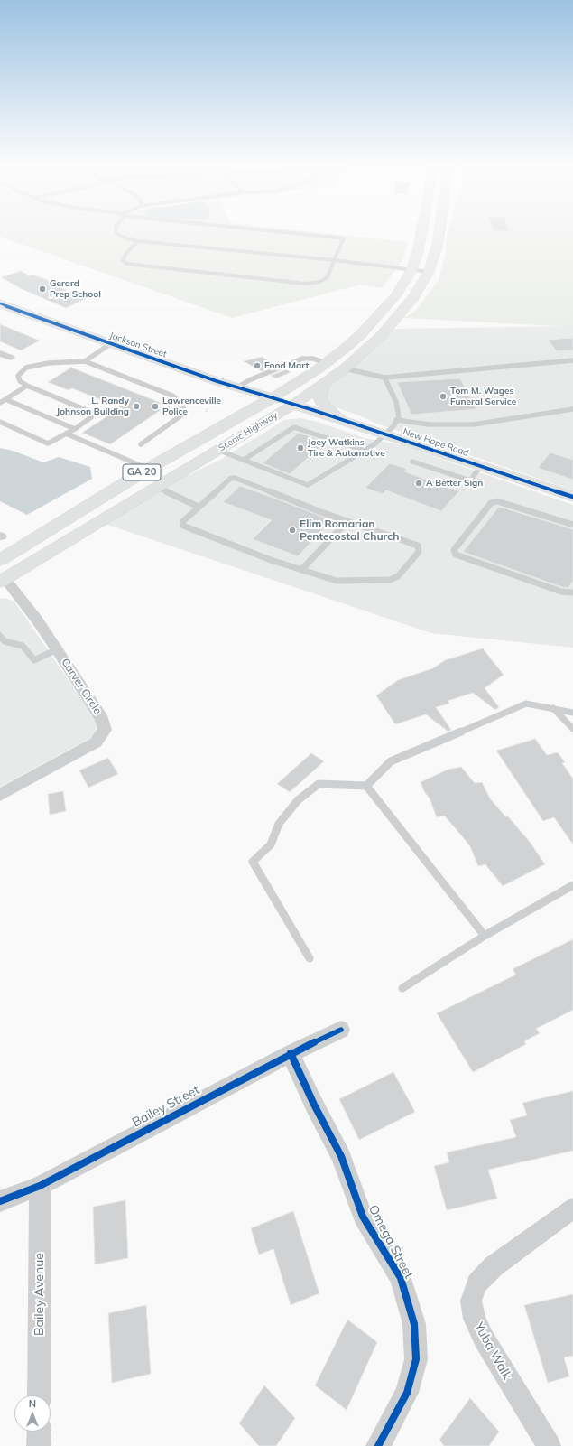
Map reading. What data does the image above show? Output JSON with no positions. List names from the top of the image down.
{
  "streets": {
    "main road": [
      "Jackson Street",
      "Scenic Highway",
      "New Hope Road",
      "GA 20"
    ],
    "street": [
      "Carver Circle",
      "Bailey Street",
      "Omega Street",
      "Bailey Avenue",
      "Yuba Walk"
    ]
  },
  "crossings": [
    ["Jackson Street", "Scenic Highway"],
    ["Scenic Highway", "New Hope Road"],
    ["Scenic Highway", "Carver Circle"],
    ["Bailey Street", "Omega Street"],
    ["Bailey Street", "Bailey Avenue"]
  ],
  "places": [
    "Gerard Prep School",
    "Food Mart",
    "Tom M. Wages Funeral Service",
    "L. Randy Johnson Building",
    "Lawrenceville Police",
    "Joey Watkins Tire & Automotive",
    "A Better Sign",
    "Elim Romarian Pentecostal Church"
  ],
  "north": "top"
}
